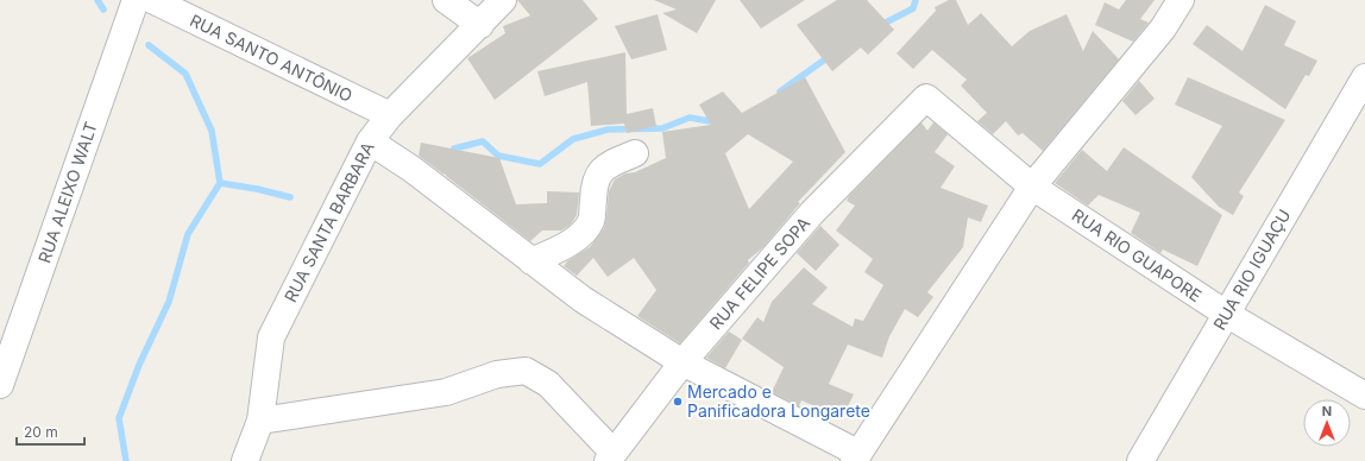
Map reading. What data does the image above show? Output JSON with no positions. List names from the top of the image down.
{
  "streets": {
    "street": [
      "RUA SANTO ANTÔNIO",
      "RUA ALEIXO WALT",
      "RUA SANTA BARBARA",
      "RUA RIO GUAPORE",
      "RUA RIO IGUAÇU",
      "RUA FELIPE SOPA"
    ]
  },
  "crossings": [
    ["RUA SANTO ANTÔNIO", "RUA SANTA BARBARA"],
    ["RUA RIO GUAPORE", "RUA RIO IGUAÇU"],
    ["RUA RIO GUAPORE", "RUA FELIPE SOPA"]
  ],
  "places": ["Mercado e Panificadora Longarete"],
  "scale_bar": "20 m",
  "north": "top"
}
